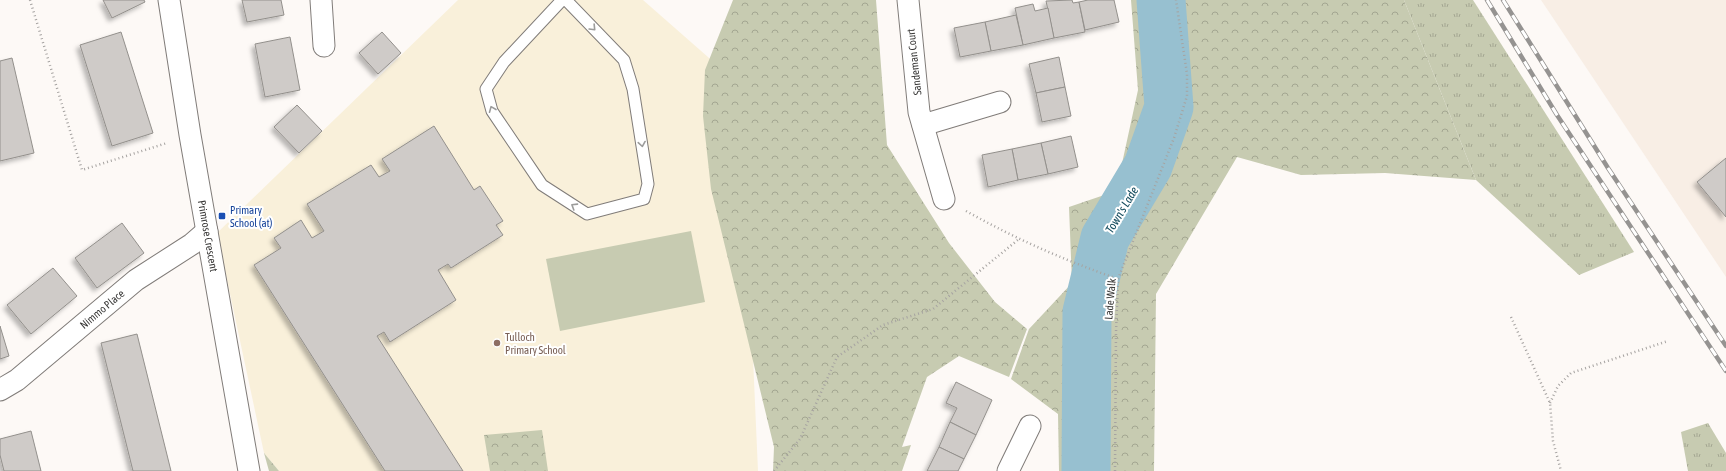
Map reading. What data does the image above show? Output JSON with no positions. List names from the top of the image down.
{
  "streets": {
    "street": ["Sandeman Court", "Primrose Crescent", "Nimmo Place"],
    "path": ["Lade Walk"]
  },
  "crossings": [
    ["Primrose Crescent", "Nimmo Place"]
  ],
  "water": ["Town's Lade"],
  "places": {
    "transit": ["Primary School (at)"],
    "other": ["Tulloch Primary School"]
  }
}
